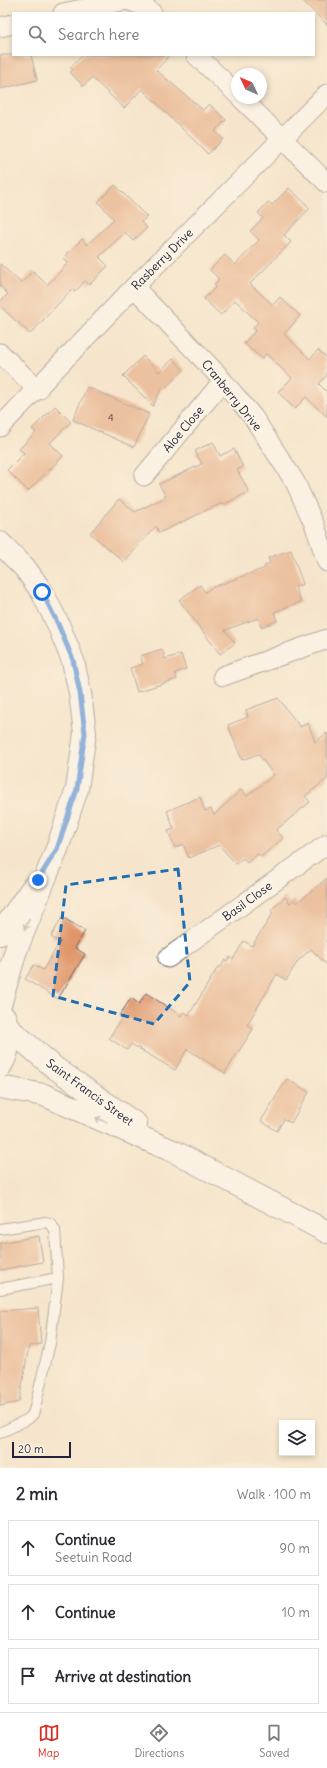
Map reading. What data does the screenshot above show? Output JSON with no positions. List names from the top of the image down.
{
  "streets": {
    "street": [
      "Rasberry Drive",
      "Cranberry Drive",
      "Aloe Close",
      "Basil Close",
      "Saint Francis Street"
    ]
  },
  "crossings": [
    ["Rasberry Drive", "Cranberry Drive"],
    ["Cranberry Drive", "Aloe Close"]
  ],
  "house_numbers": ["4"],
  "scale_bar": "20 m",
  "north": "top left",
  "page": {
    "search": "Search here",
    "scale": "20 m",
    "heading": ["2 min", "Walk · 100 m"],
    "list": [
      ["Continue", "Seetuin Road", "90 m"],
      ["Continue", "10 m"],
      "Arrive at destination"
    ],
    "nav": ["Map", "Directions", "Saved"]
  }
}
